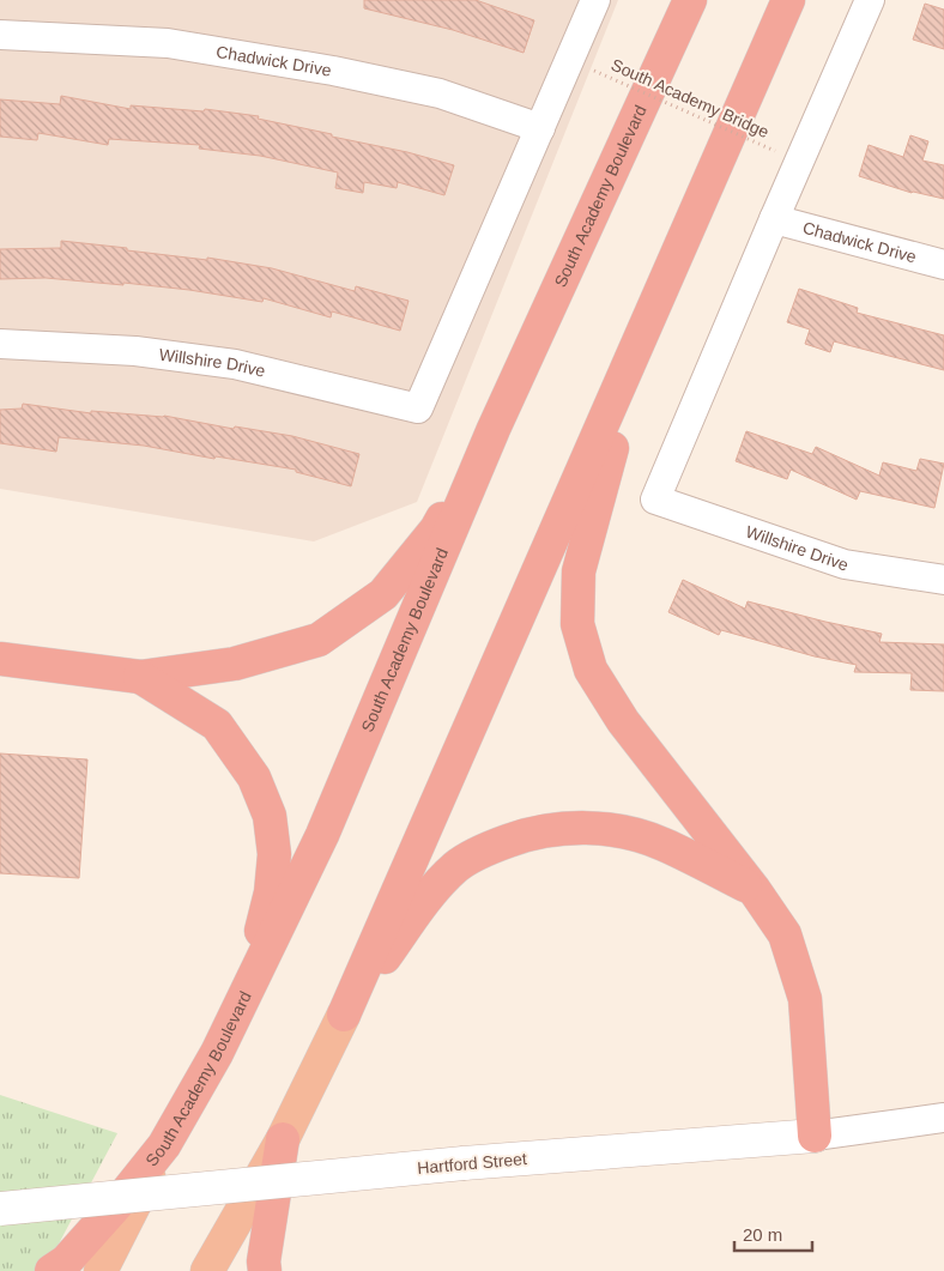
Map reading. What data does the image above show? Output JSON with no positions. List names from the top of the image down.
{
  "streets": {
    "highway": ["South Academy Boulevard"],
    "street": ["Chadwick Drive", "Willshire Drive", "Hartford Street"],
    "path": ["South Academy Bridge"]
  },
  "crossings": [
    ["Chadwick Drive", "Willshire Drive"]
  ],
  "scale_bar": "20 m"
}
